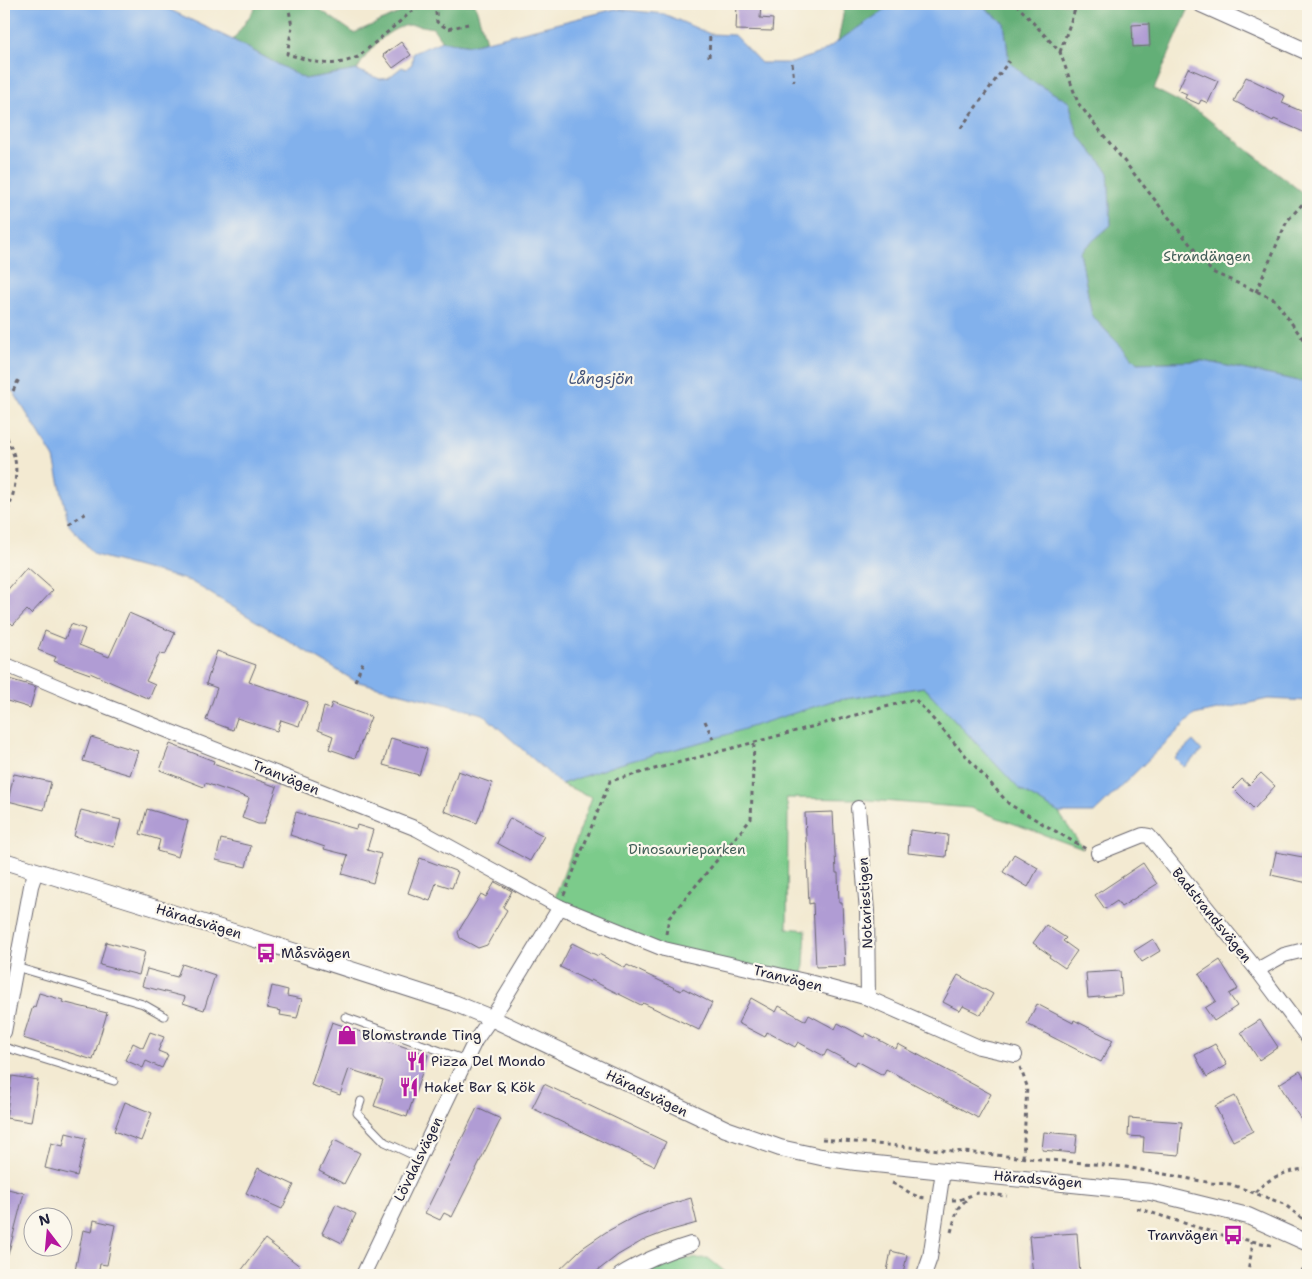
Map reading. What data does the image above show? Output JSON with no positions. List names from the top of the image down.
{
  "streets": {
    "street": [
      "Tranvägen",
      "Notariestigen",
      "Badstrandsvägen",
      "Häradsvägen",
      "Lövdalsvägen"
    ]
  },
  "crossings": [
    ["Tranvägen", "Notariestigen"],
    ["Häradsvägen", "Lövdalsvägen"]
  ],
  "water": ["Långsjön"],
  "parks": ["Strandängen", "Dinosaurieparken"],
  "places": {
    "bus stop": ["Måsvägen", "Tranvägen"],
    "shop": ["Blomstrande Ting"],
    "restaurant": ["Pizza Del Mondo", "Haket Bar & Kök"]
  },
  "north": "top"
}
